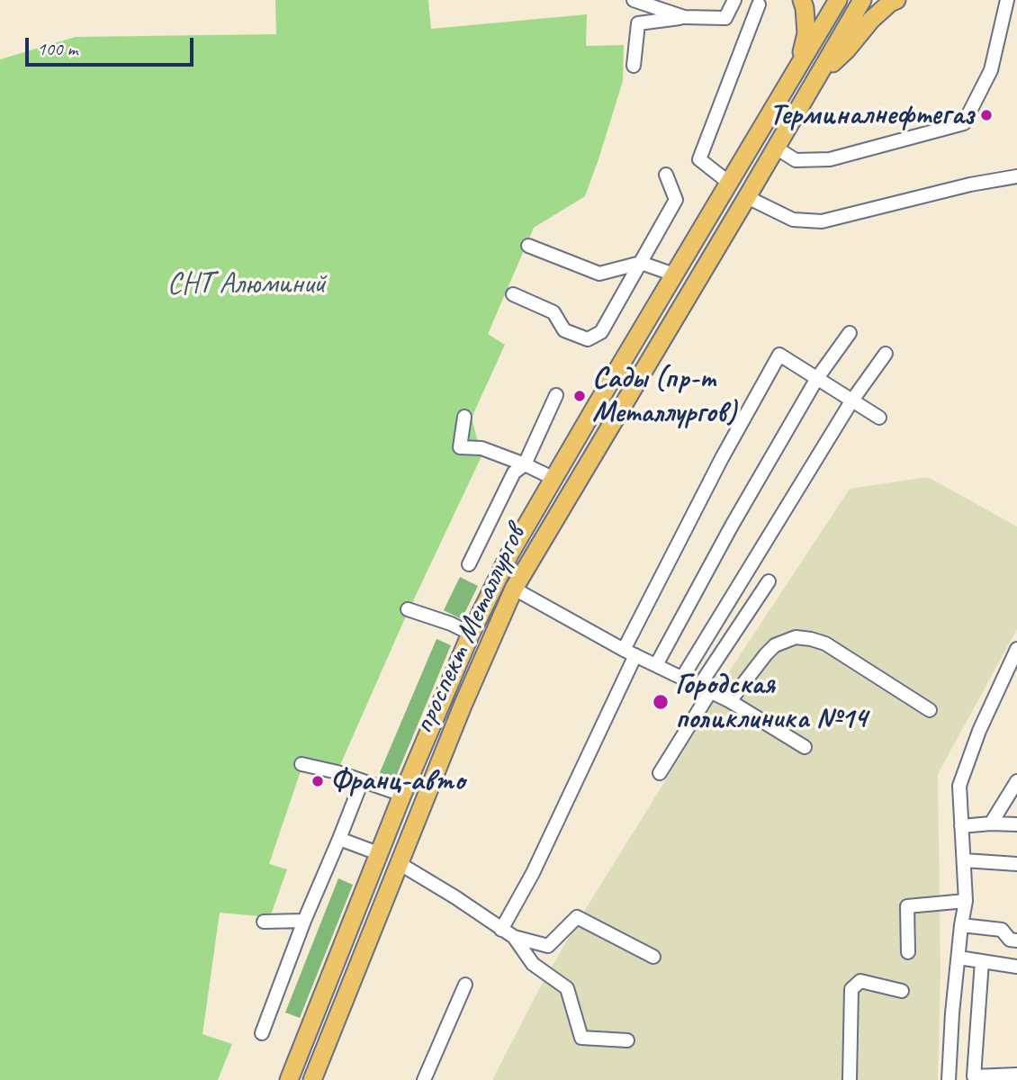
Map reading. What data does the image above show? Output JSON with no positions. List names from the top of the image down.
{
  "streets": {
    "main road": ["проспект Металлургов"]
  },
  "parks": ["СНТ Алюминий"],
  "places": [
    "Терминалнефтегаз",
    "Сады (пр-т Металлургов)",
    "Городская поликлиника №14",
    "Франц-авто"
  ],
  "scale_bar": "100 m"
}
